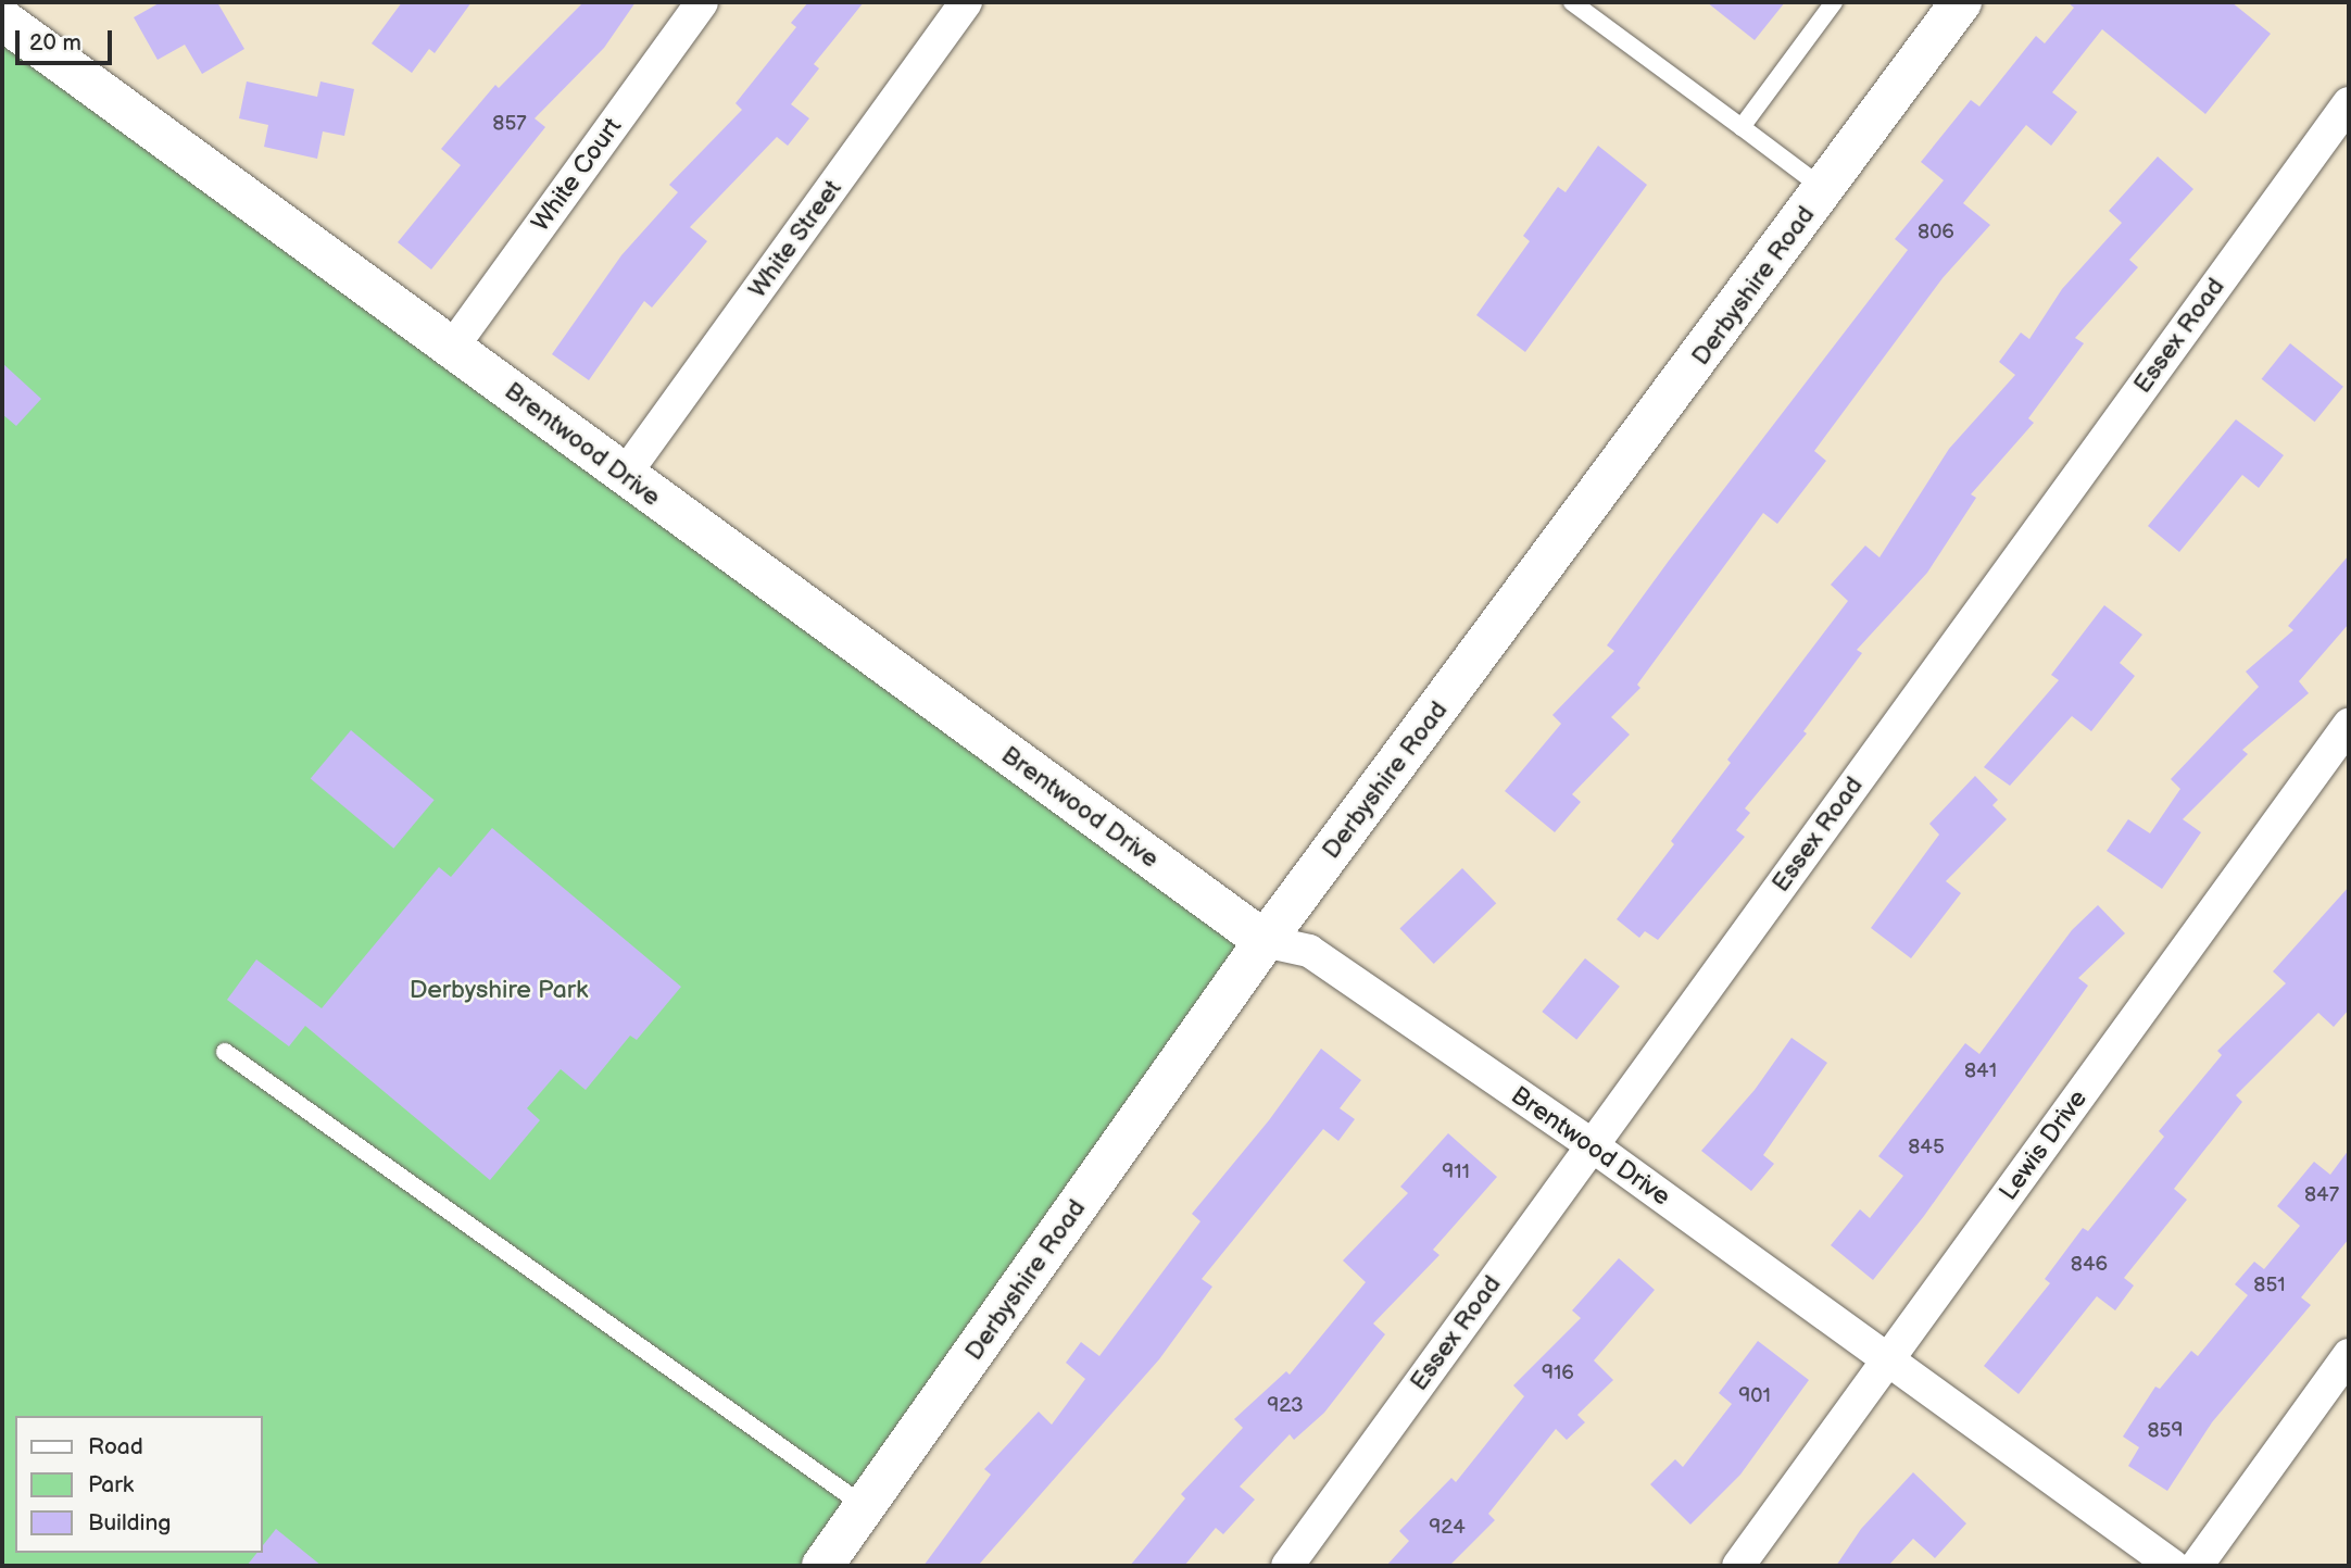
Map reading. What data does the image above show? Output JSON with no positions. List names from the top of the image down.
{
  "streets": {
    "street": [
      "White Court",
      "White Street",
      "Derbyshire Road",
      "Essex Road",
      "Brentwood Drive",
      "Lewis Drive"
    ]
  },
  "crossings": [
    ["White Court", "Brentwood Drive"],
    ["White Street", "Brentwood Drive"],
    ["Derbyshire Road", "Brentwood Drive"],
    ["Essex Road", "Brentwood Drive"],
    ["Brentwood Drive", "Lewis Drive"]
  ],
  "parks": ["Derbyshire Park"],
  "house_numbers": [
    "857",
    "806",
    "841",
    "845",
    "911",
    "847",
    "846",
    "851",
    "916",
    "901",
    "923",
    "859",
    "924"
  ],
  "legend": ["Road", "Park", "Building"],
  "scale_bar": "20 m"
}
